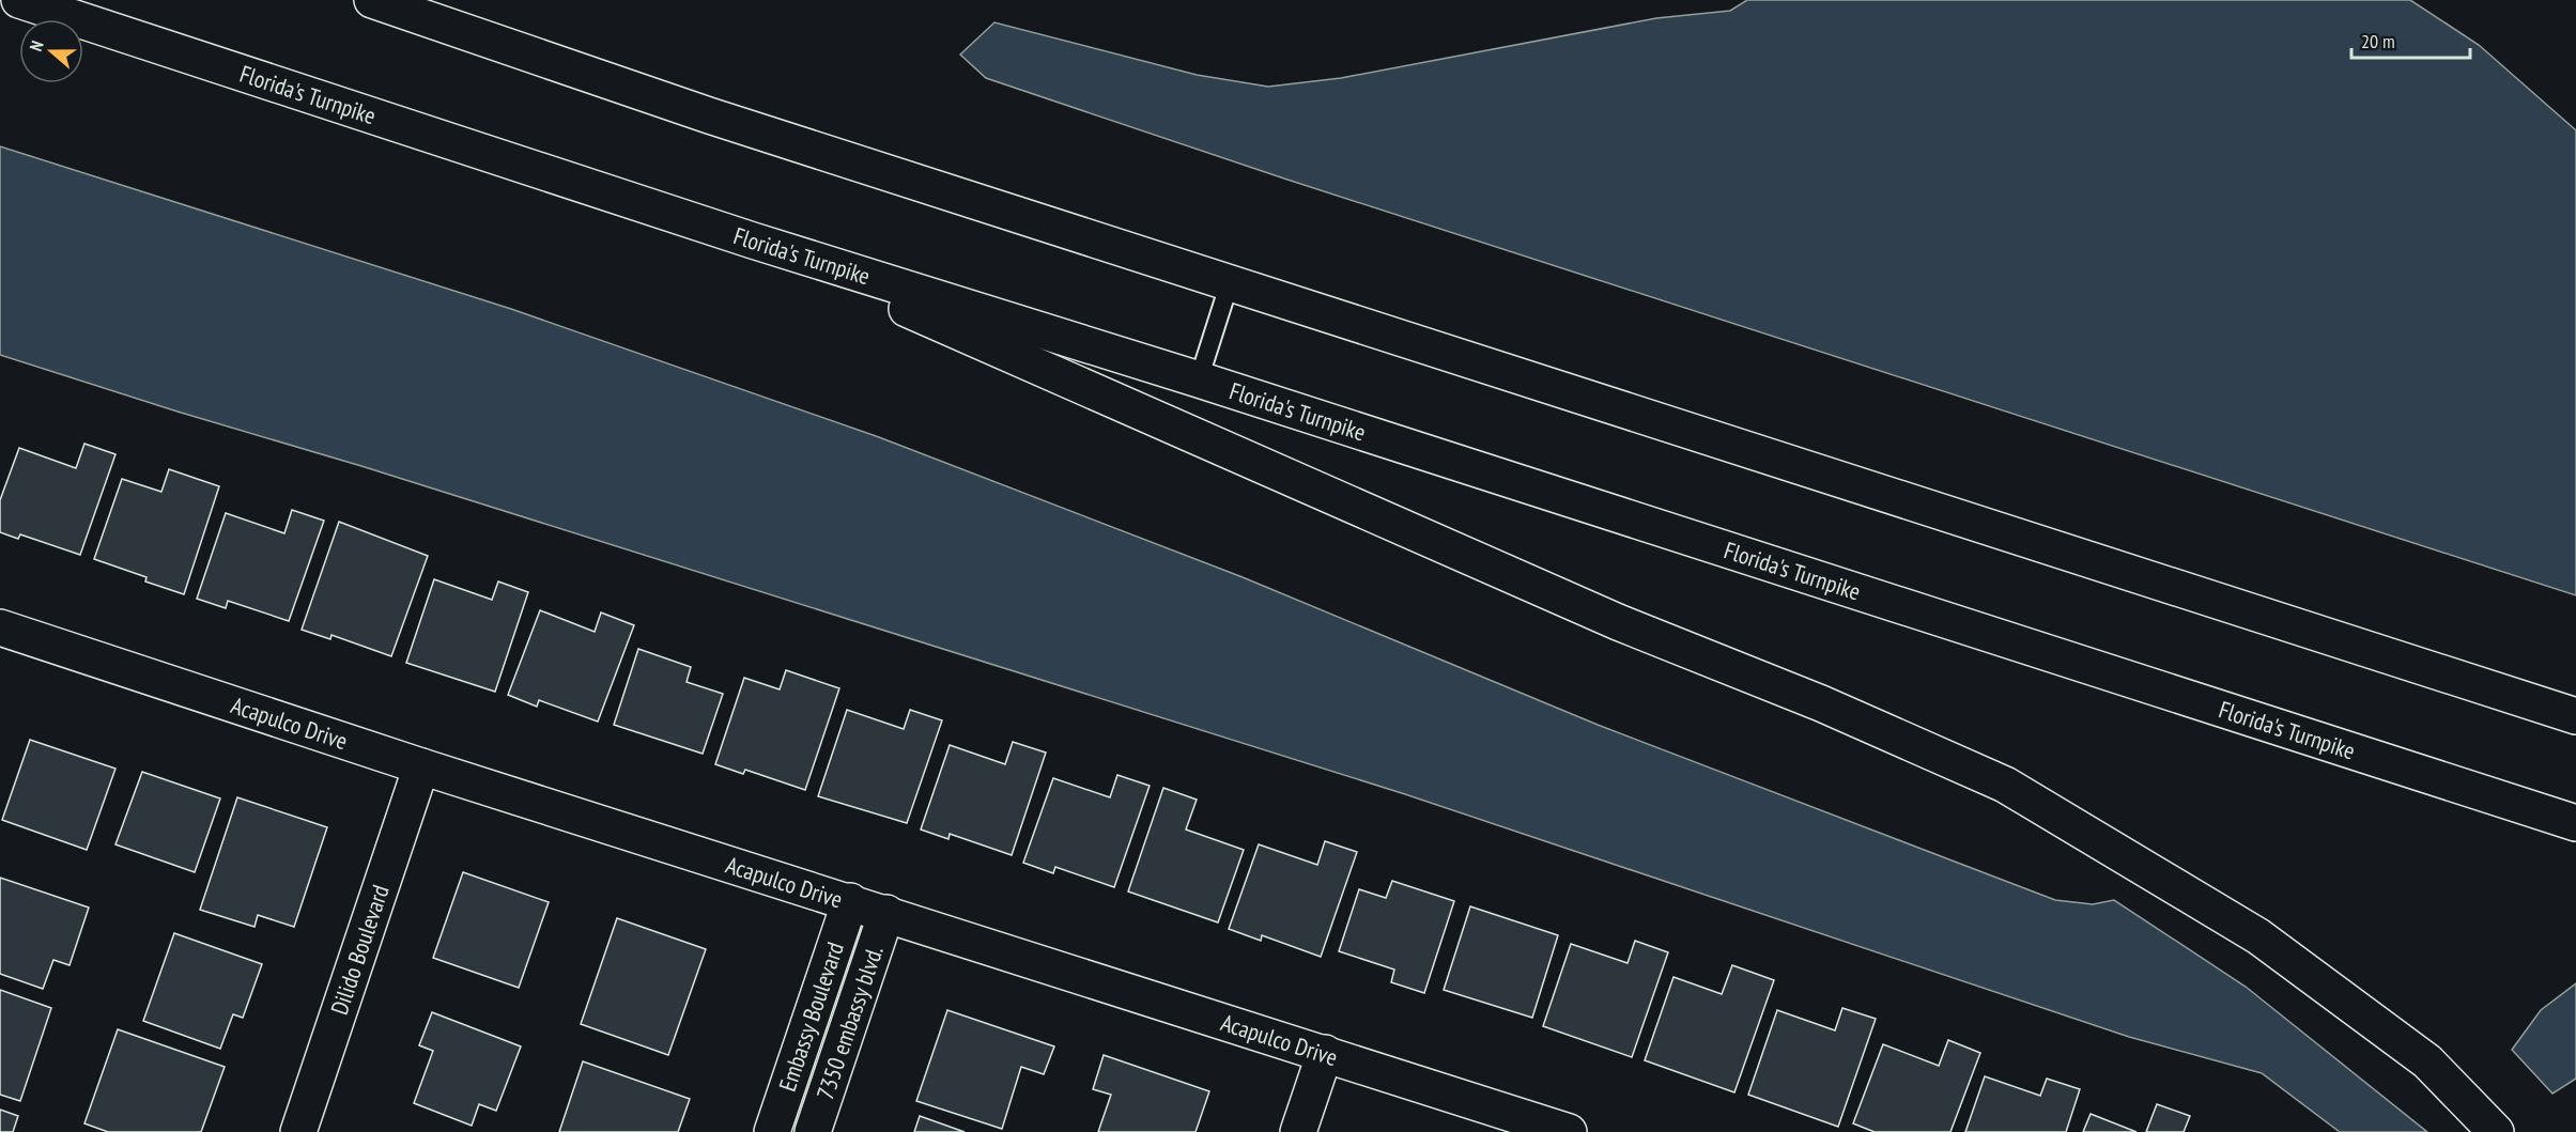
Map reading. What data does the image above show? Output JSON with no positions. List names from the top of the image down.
{
  "streets": {
    "main road": [
      "Florida's Turnpike",
      "Acapulco Drive",
      "Dilido Boulevard",
      "Embassy Boulevard",
      "7350 embassy blvd."
    ]
  },
  "crossings": [
    ["Acapulco Drive", "Dilido Boulevard"],
    ["Acapulco Drive", "Embassy Boulevard"],
    ["Acapulco Drive", "7350 embassy blvd."]
  ],
  "scale_bar": "20 m",
  "north": "left"
}
